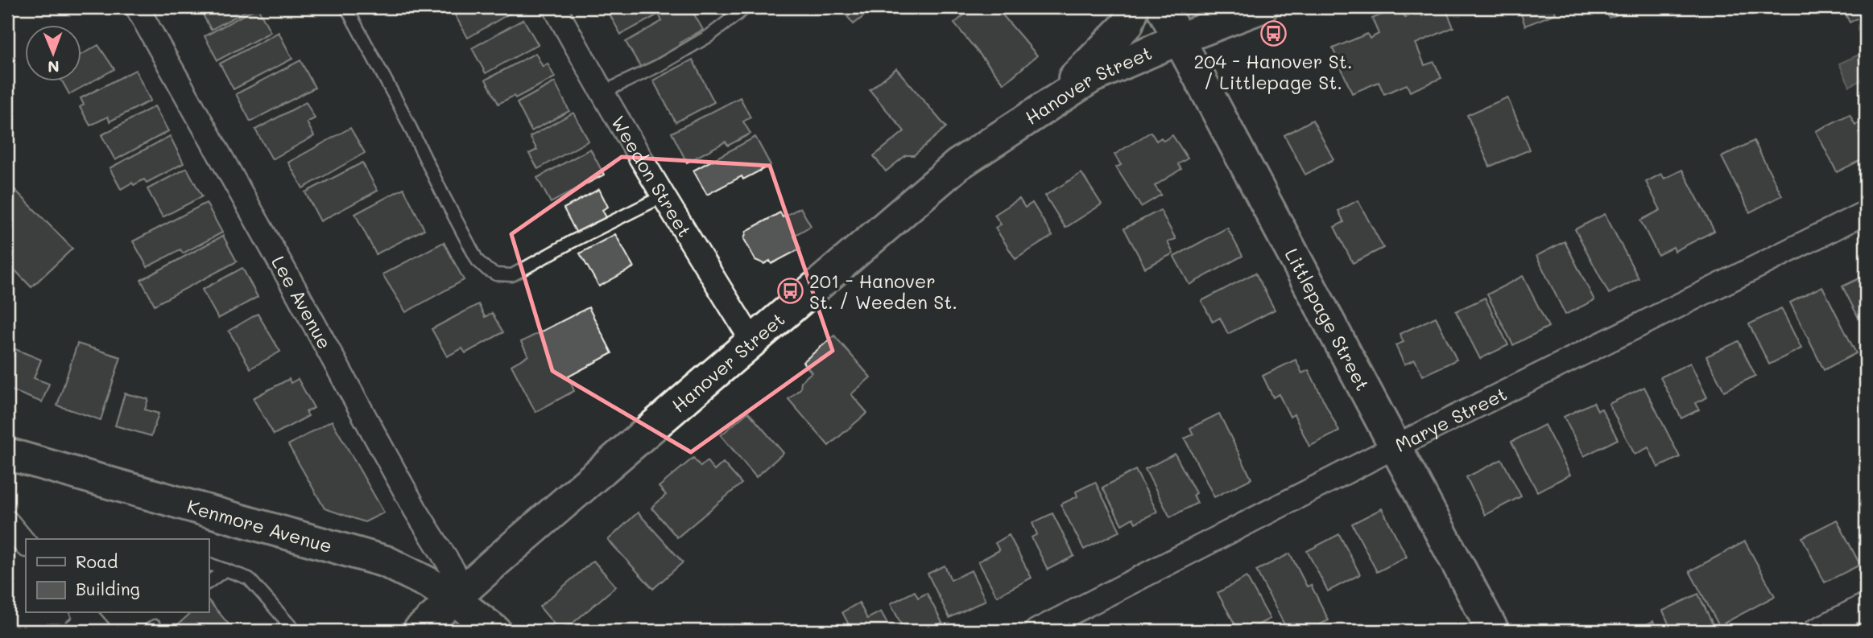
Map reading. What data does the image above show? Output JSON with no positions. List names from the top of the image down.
{
  "streets": {
    "street": [
      "Hanover Street",
      "Weedon Street",
      "Lee Avenue",
      "Littlepage Street",
      "Marye Street",
      "Kenmore Avenue"
    ]
  },
  "crossings": [
    ["Hanover Street", "Weedon Street"],
    ["Hanover Street", "Lee Avenue"],
    ["Hanover Street", "Littlepage Street"],
    ["Hanover Street", "Kenmore Avenue"],
    ["Lee Avenue", "Kenmore Avenue"],
    ["Littlepage Street", "Marye Street"]
  ],
  "places": {
    "bus stop": ["204 - Hanover St. / Littlepage St.", "201 - Hanover St. / Weeden St."]
  },
  "legend": ["Road", "Building"],
  "north": "bottom"
}
